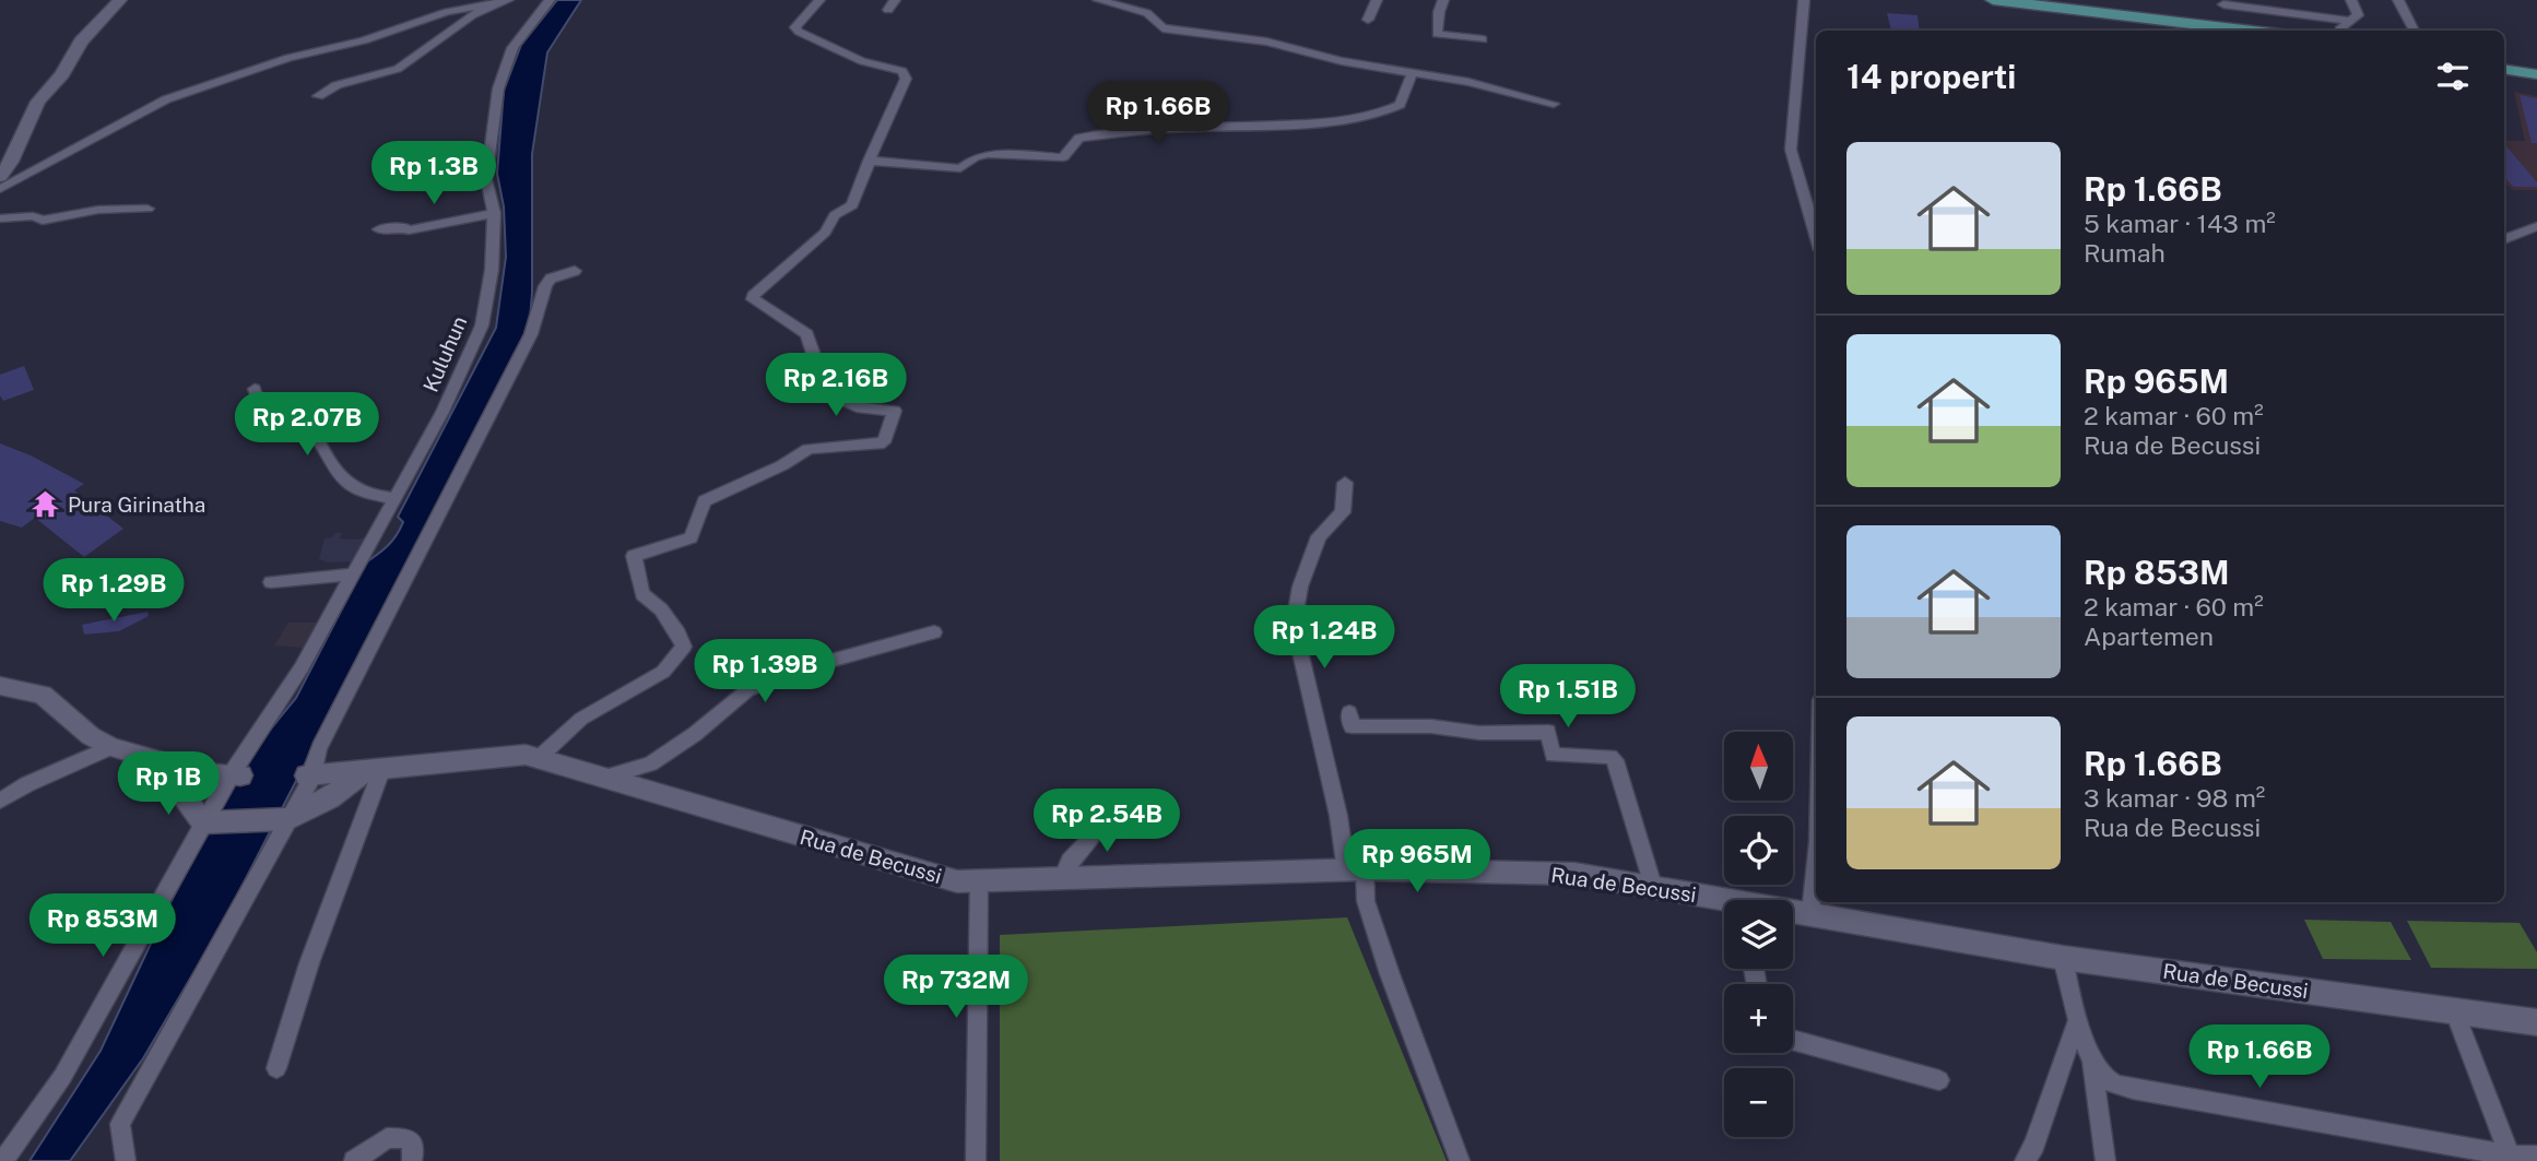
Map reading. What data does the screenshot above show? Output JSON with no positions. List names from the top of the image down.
{
  "streets": {
    "street": ["Kuluhun", "Rua de Becussi"]
  },
  "places": {
    "temple": ["Pura Girinatha"]
  },
  "north": "top",
  "page": {
    "heading": "14 properti",
    "price": [
      "Rp 1.66B",
      "Rp 1.3B",
      "Rp 2.16B",
      "Rp 2.07B",
      "Rp 1.29B",
      "Rp 1.24B",
      "Rp 1.39B",
      "Rp 1.51B",
      "Rp 1B",
      "Rp 2.54B",
      "Rp 965M",
      "Rp 853M",
      "Rp 732M",
      "Rp 1.66B"
    ],
    "list": [
      {
        "name": "Rp 1.66B",
        "note": "5 kamar · 143 m² · Rumah"
      },
      {
        "name": "Rp 965M",
        "note": "2 kamar · 60 m² · Rua de Becussi"
      },
      {
        "name": "Rp 853M",
        "note": "2 kamar · 60 m² · Apartemen"
      },
      {
        "name": "Rp 1.66B",
        "note": "3 kamar · 98 m² · Rua de Becussi"
      }
    ],
    "map_buttons": ["+", "−"]
  }
}
